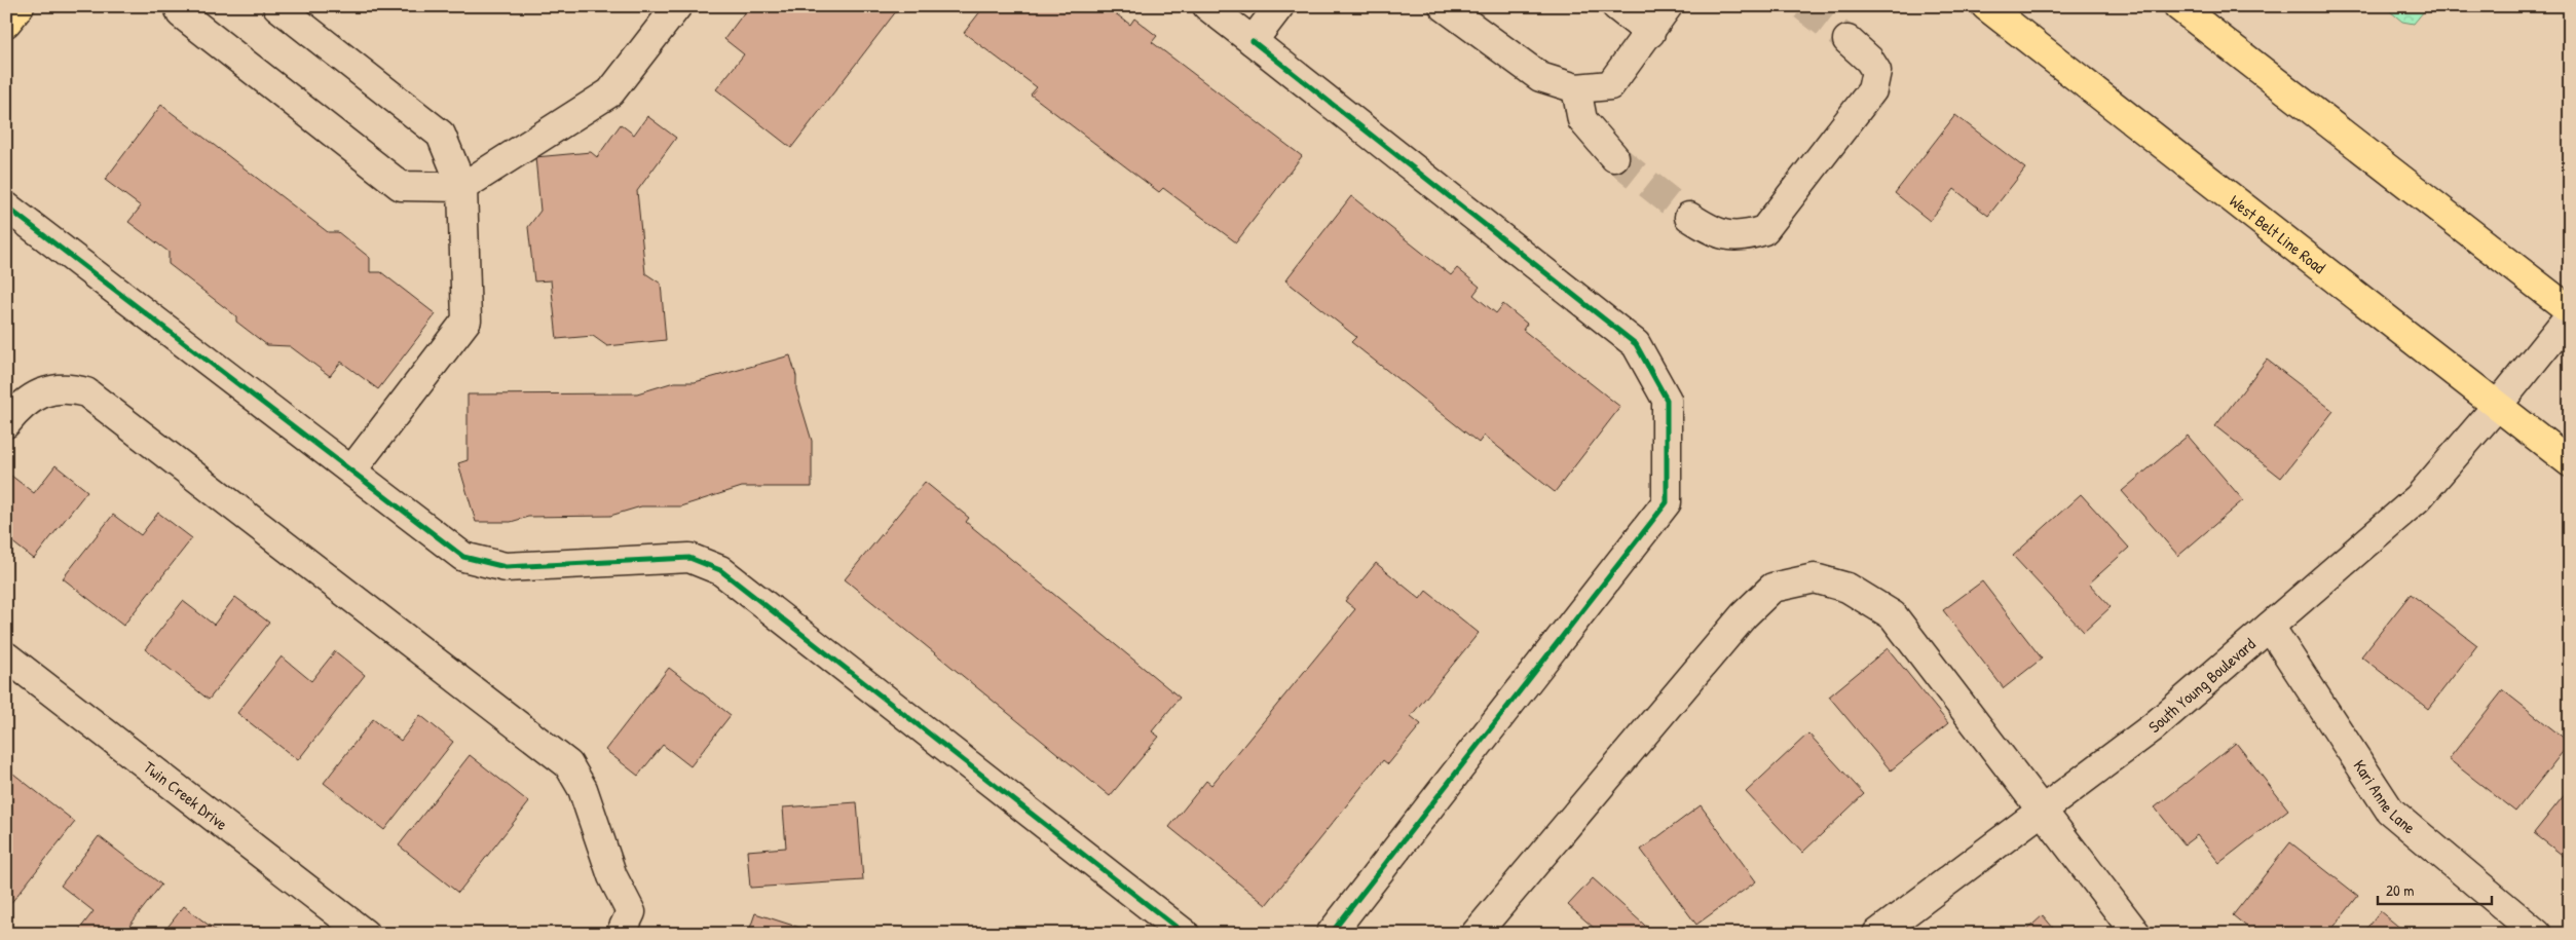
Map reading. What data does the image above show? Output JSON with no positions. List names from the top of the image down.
{
  "streets": {
    "main road": ["West Belt Line Road"],
    "street": ["South Young Boulevard", "Twin Creek Drive", "Kari Anne Lane"]
  },
  "crossings": [
    ["West Belt Line Road", "South Young Boulevard"],
    ["South Young Boulevard", "Kari Anne Lane"]
  ],
  "scale_bar": "20 m"
}
